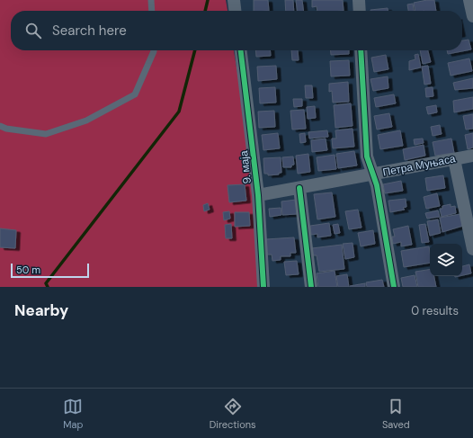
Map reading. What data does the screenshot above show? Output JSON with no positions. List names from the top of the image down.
{
  "streets": {
    "street": ["Петра Муњаса", "9. маја"]
  },
  "crossings": [
    ["Петра Муњаса", "9. маја"]
  ],
  "scale_bar": "50 m",
  "page": {
    "search": "Search here",
    "scale": "50 m",
    "heading": ["Nearby", "0 results"],
    "nav": ["Map", "Directions", "Saved"]
  }
}
